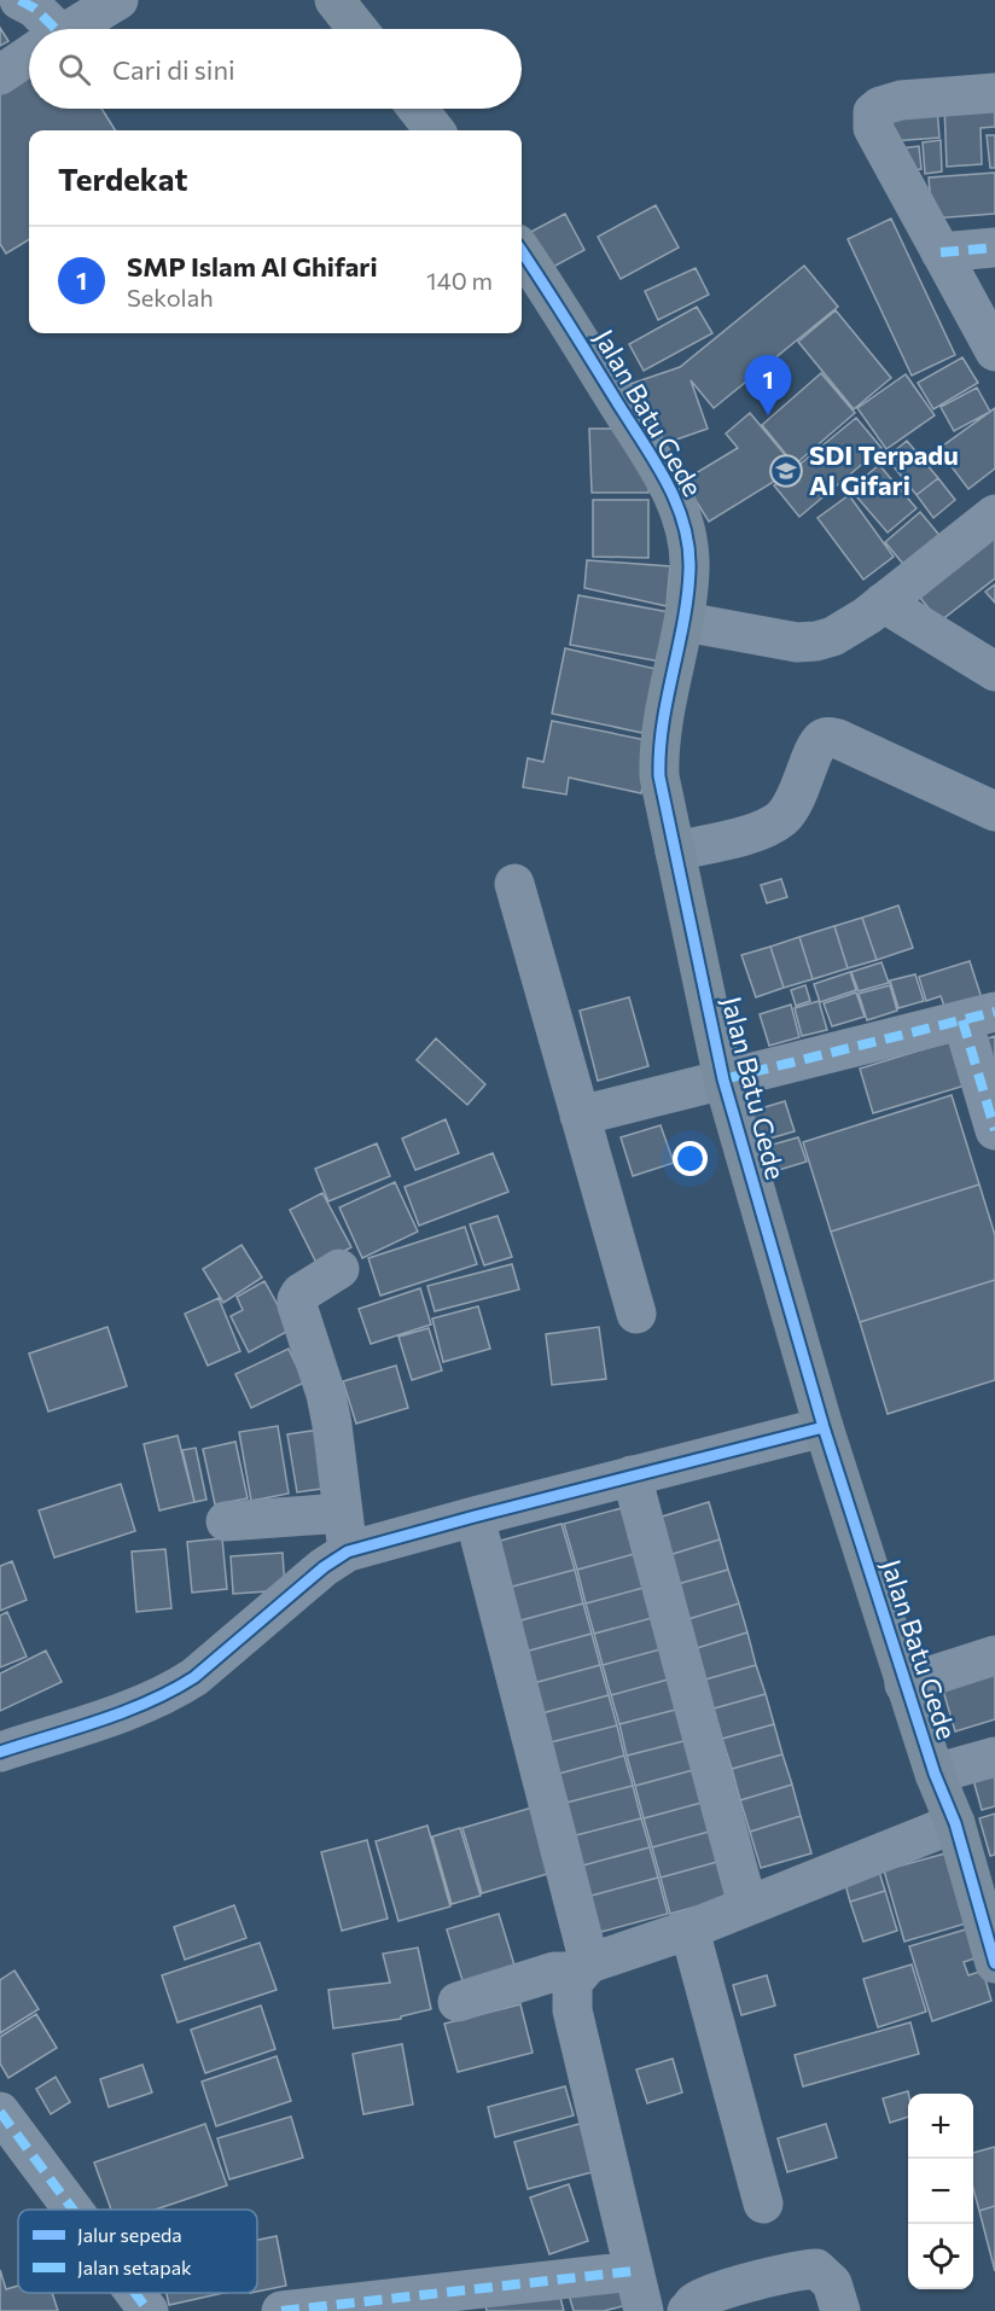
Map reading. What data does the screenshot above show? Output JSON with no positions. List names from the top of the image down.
{
  "streets": {
    "street": ["Jalan Batu Gede"]
  },
  "places": {
    "school or university": ["SDI Terpadu Al Gifari"]
  },
  "legend": ["Jalur sepeda", "Jalan setapak"],
  "page": {
    "search": "Cari di sini",
    "heading": "Terdekat",
    "list": [
      {
        "mark": "1",
        "name": "SMP Islam Al Ghifari",
        "note": "Sekolah",
        "value": "140 m"
      }
    ],
    "pins": "1",
    "map_buttons": ["+", "−"]
  }
}
